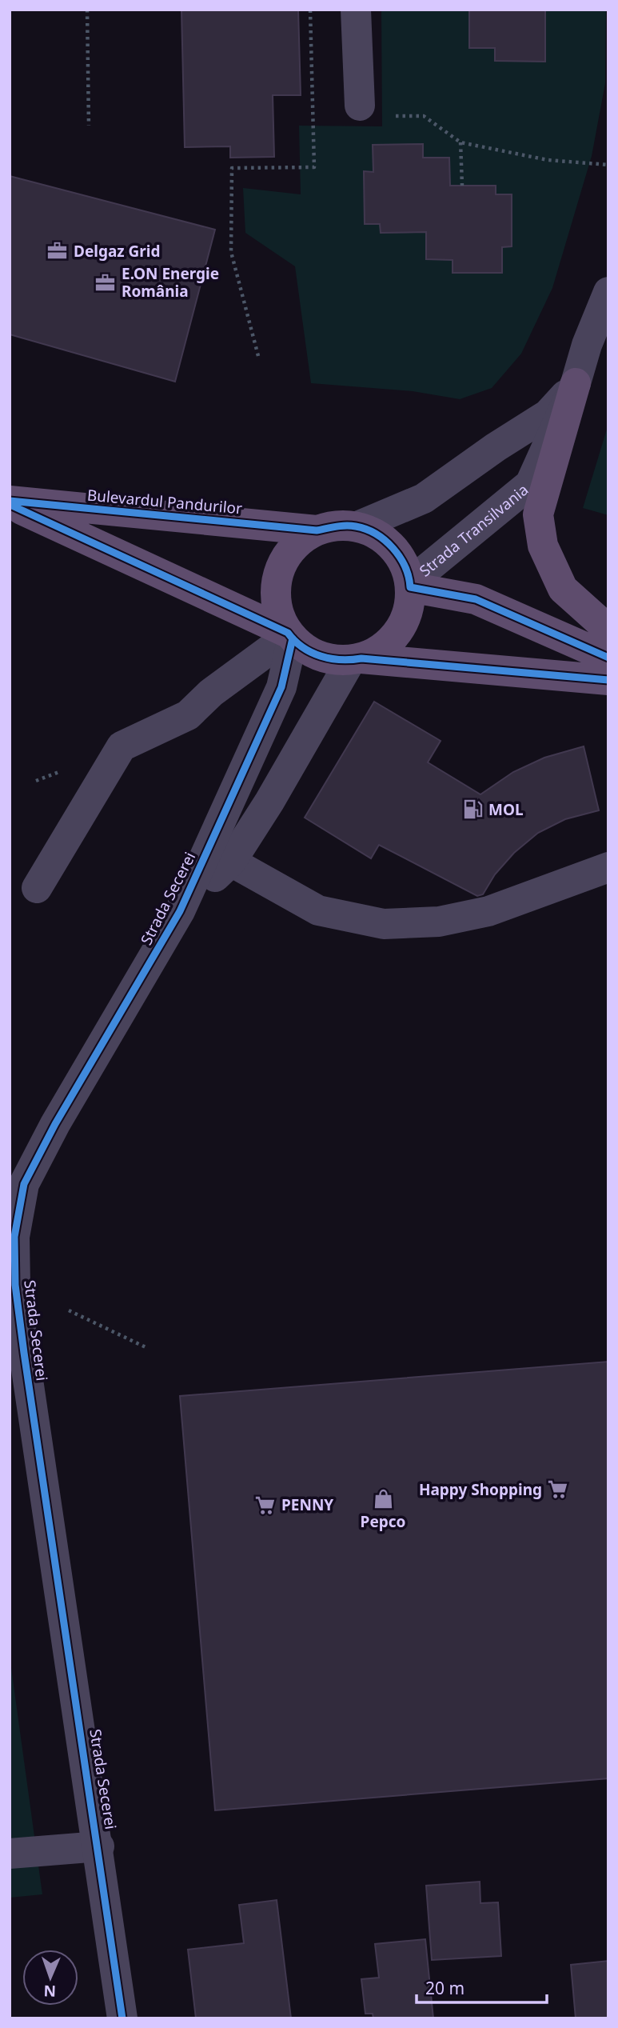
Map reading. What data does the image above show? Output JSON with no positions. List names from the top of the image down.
{
  "streets": {
    "main road": ["Bulevardul Pandurilor"],
    "street": ["Strada Transilvania", "Strada Secerei"]
  },
  "crossings": [
    ["Bulevardul Pandurilor", "Strada Transilvania"],
    ["Bulevardul Pandurilor", "Strada Secerei"],
    ["Strada Transilvania", "Strada Secerei"]
  ],
  "places": {
    "office": ["Delgaz Grid", "E.ON Energie România"],
    "fuel station": ["MOL"],
    "supermarket": ["Happy Shopping", "PENNY"],
    "shop": ["Pepco"]
  },
  "scale_bar": "20 m",
  "north": "bottom"
}
